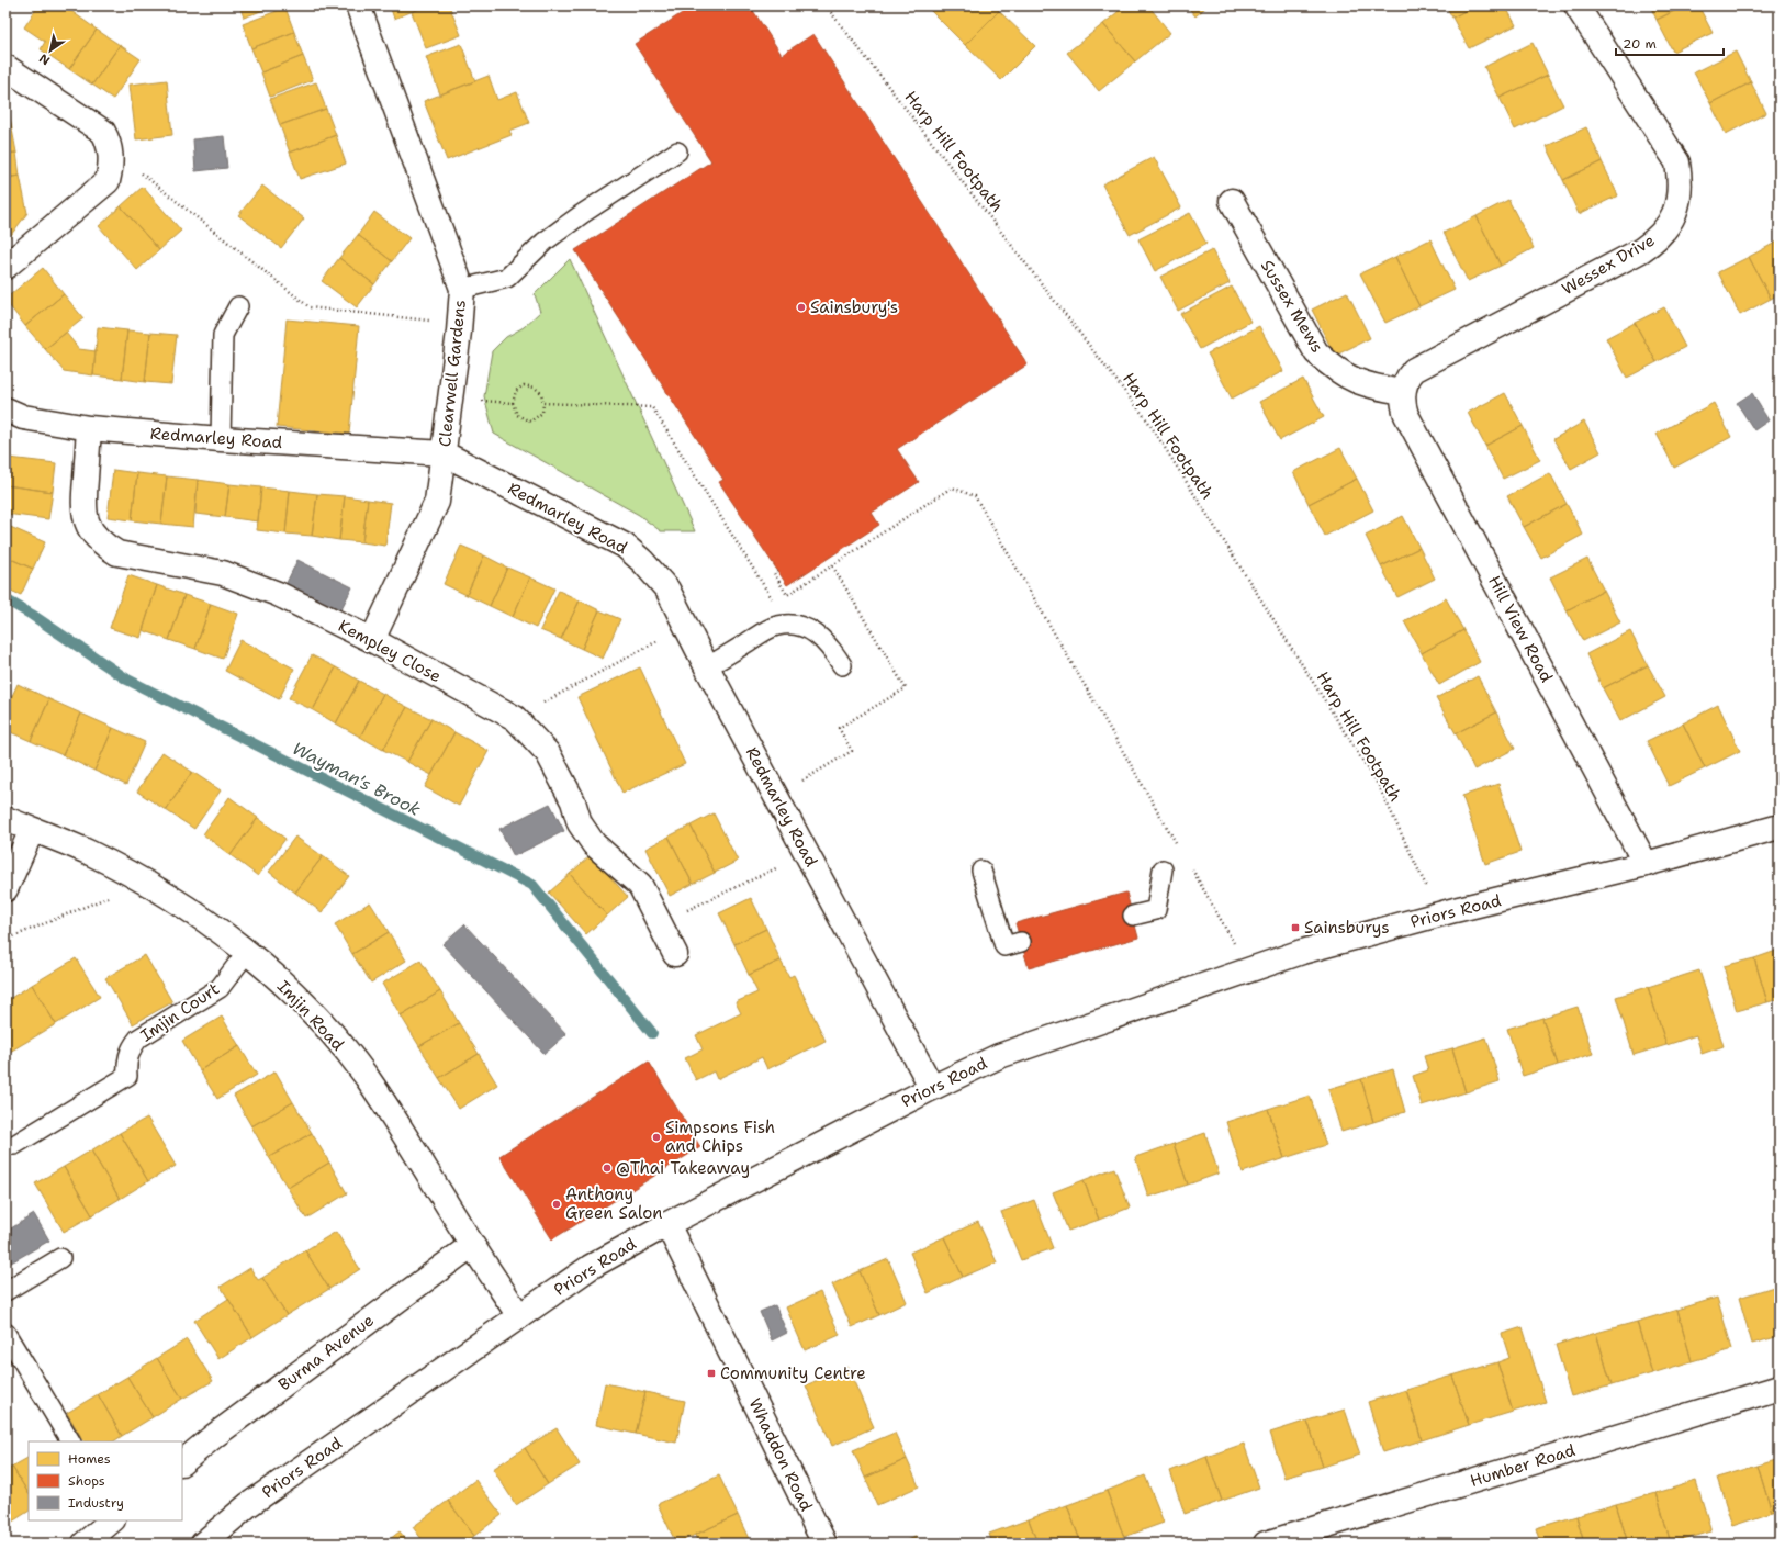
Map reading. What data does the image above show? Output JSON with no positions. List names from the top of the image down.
{
  "streets": {
    "street": [
      "Wessex Drive",
      "Sussex Mews",
      "Clearwell Gardens",
      "Redmarley Road",
      "Hill View Road",
      "Kempley Close",
      "Priors Road",
      "Imjin Road",
      "Burma Avenue",
      "Whaddon Road",
      "Humber Road"
    ],
    "lane": ["Imjin Court"],
    "path": ["Harp Hill Footpath"]
  },
  "crossings": [
    ["Harp Hill Footpath", "Priors Road"],
    ["Wessex Drive", "Sussex Mews"],
    ["Wessex Drive", "Hill View Road"],
    ["Sussex Mews", "Hill View Road"],
    ["Clearwell Gardens", "Redmarley Road"],
    ["Clearwell Gardens", "Kempley Close"],
    ["Redmarley Road", "Kempley Close"],
    ["Redmarley Road", "Priors Road"],
    ["Hill View Road", "Priors Road"],
    ["Priors Road", "Imjin Road"],
    ["Priors Road", "Whaddon Road"],
    ["Imjin Court", "Imjin Road"],
    ["Imjin Road", "Burma Avenue"]
  ],
  "water": ["Wayman's Brook"],
  "places": {
    "other": [
      "Sainsbury's",
      "Simpsons Fish and Chips",
      "@Thai Takeaway",
      "Anthony Green Salon"
    ],
    "transit": ["Sainsburys", "Community Centre"]
  },
  "legend": ["Homes", "Shops", "Industry"],
  "scale_bar": "20 m",
  "north": "bottom left"
}
